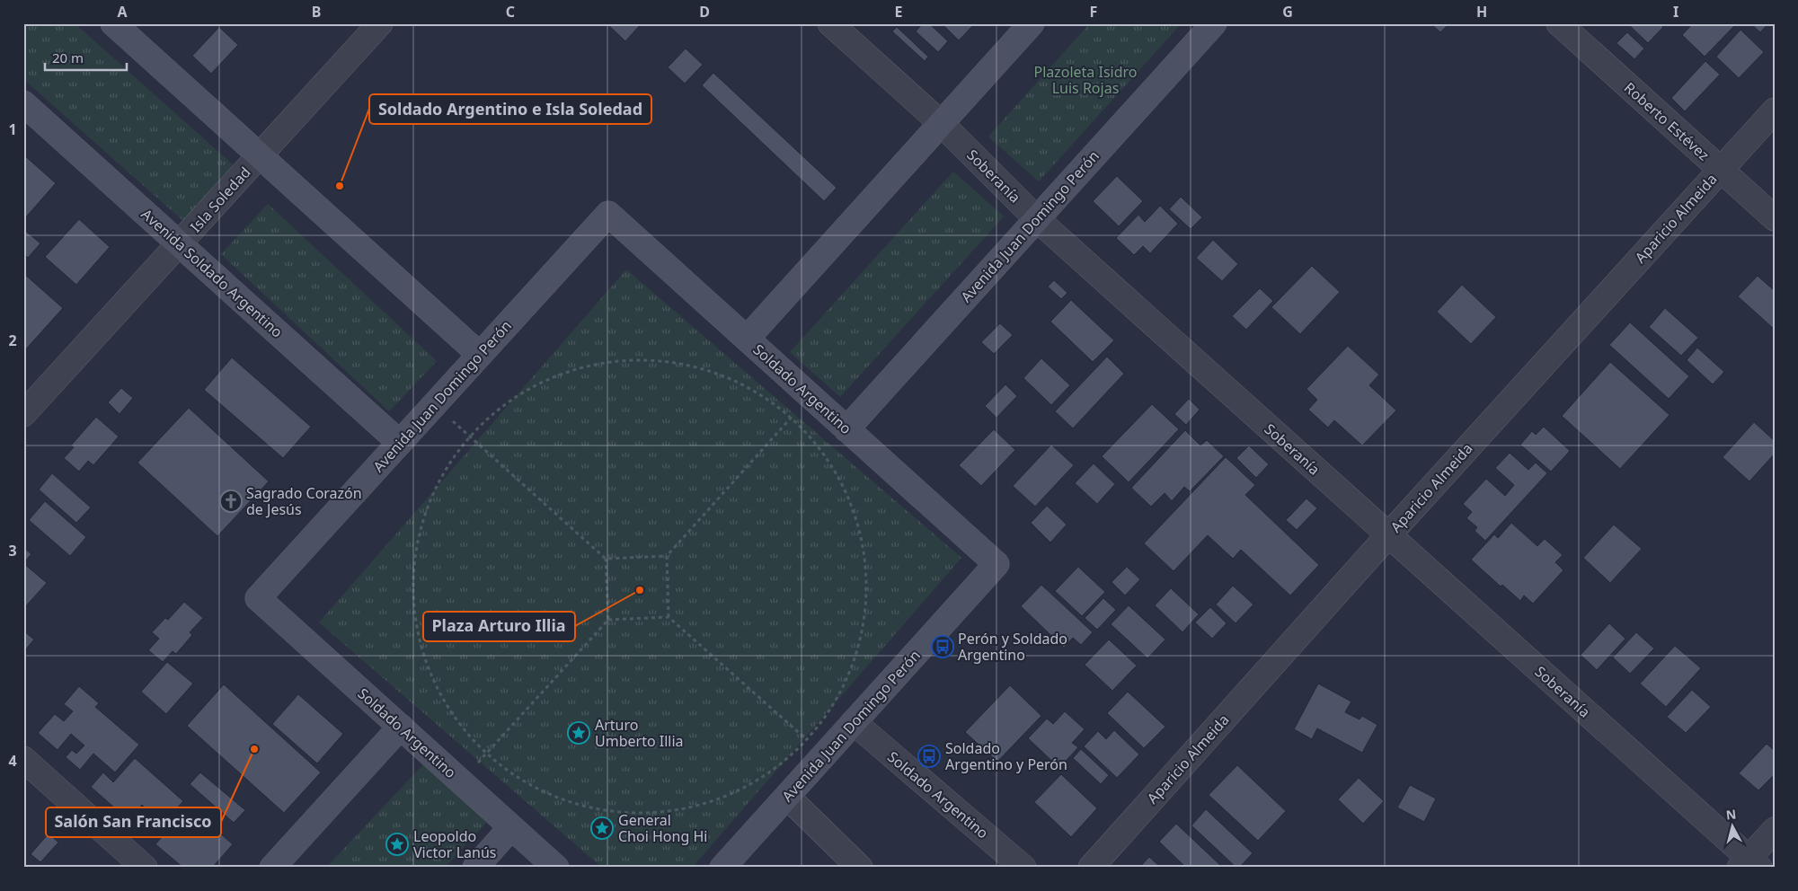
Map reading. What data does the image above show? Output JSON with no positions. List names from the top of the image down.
{
  "streets": {
    "main road": ["Avenida Juan Domingo Perón", "Avenida Soldado Argentino", "Soldado Argentino"],
    "street": [
      "Roberto Estévez",
      "Soberanía",
      "Isla Soledad",
      "Aparicio Almeida"
    ]
  },
  "crossings": [
    ["Roberto Estévez", "Aparicio Almeida"],
    ["Soberanía", "Aparicio Almeida"],
    ["Soberanía", "Avenida Juan Domingo Perón"],
    ["Isla Soledad", "Avenida Soldado Argentino"],
    ["Avenida Juan Domingo Perón", "Avenida Soldado Argentino"],
    ["Avenida Juan Domingo Perón", "Soldado Argentino"]
  ],
  "parks": ["Plazoleta Isidro Luis Rojas"],
  "places": {
    "other": ["Soldado Argentino e Isla Soledad", "Plaza Arturo Illia", "Salón San Francisco"],
    "church": ["Sagrado Corazón de Jesús"],
    "bus stop": ["Perón y Soldado Argentino", "Soldado Argentino y Perón"],
    "place": ["Arturo Umberto Illia", "General Choi Hong Hi", "Leopoldo Victor Lanús"]
  },
  "scale_bar": "20 m",
  "north": "top",
  "grid": {
    "columns": [
      "A",
      "B",
      "C",
      "D",
      "E",
      "F",
      "G",
      "H",
      "I"
    ],
    "rows": [
      "1",
      "2",
      "3",
      "4"
    ]
  }
}
